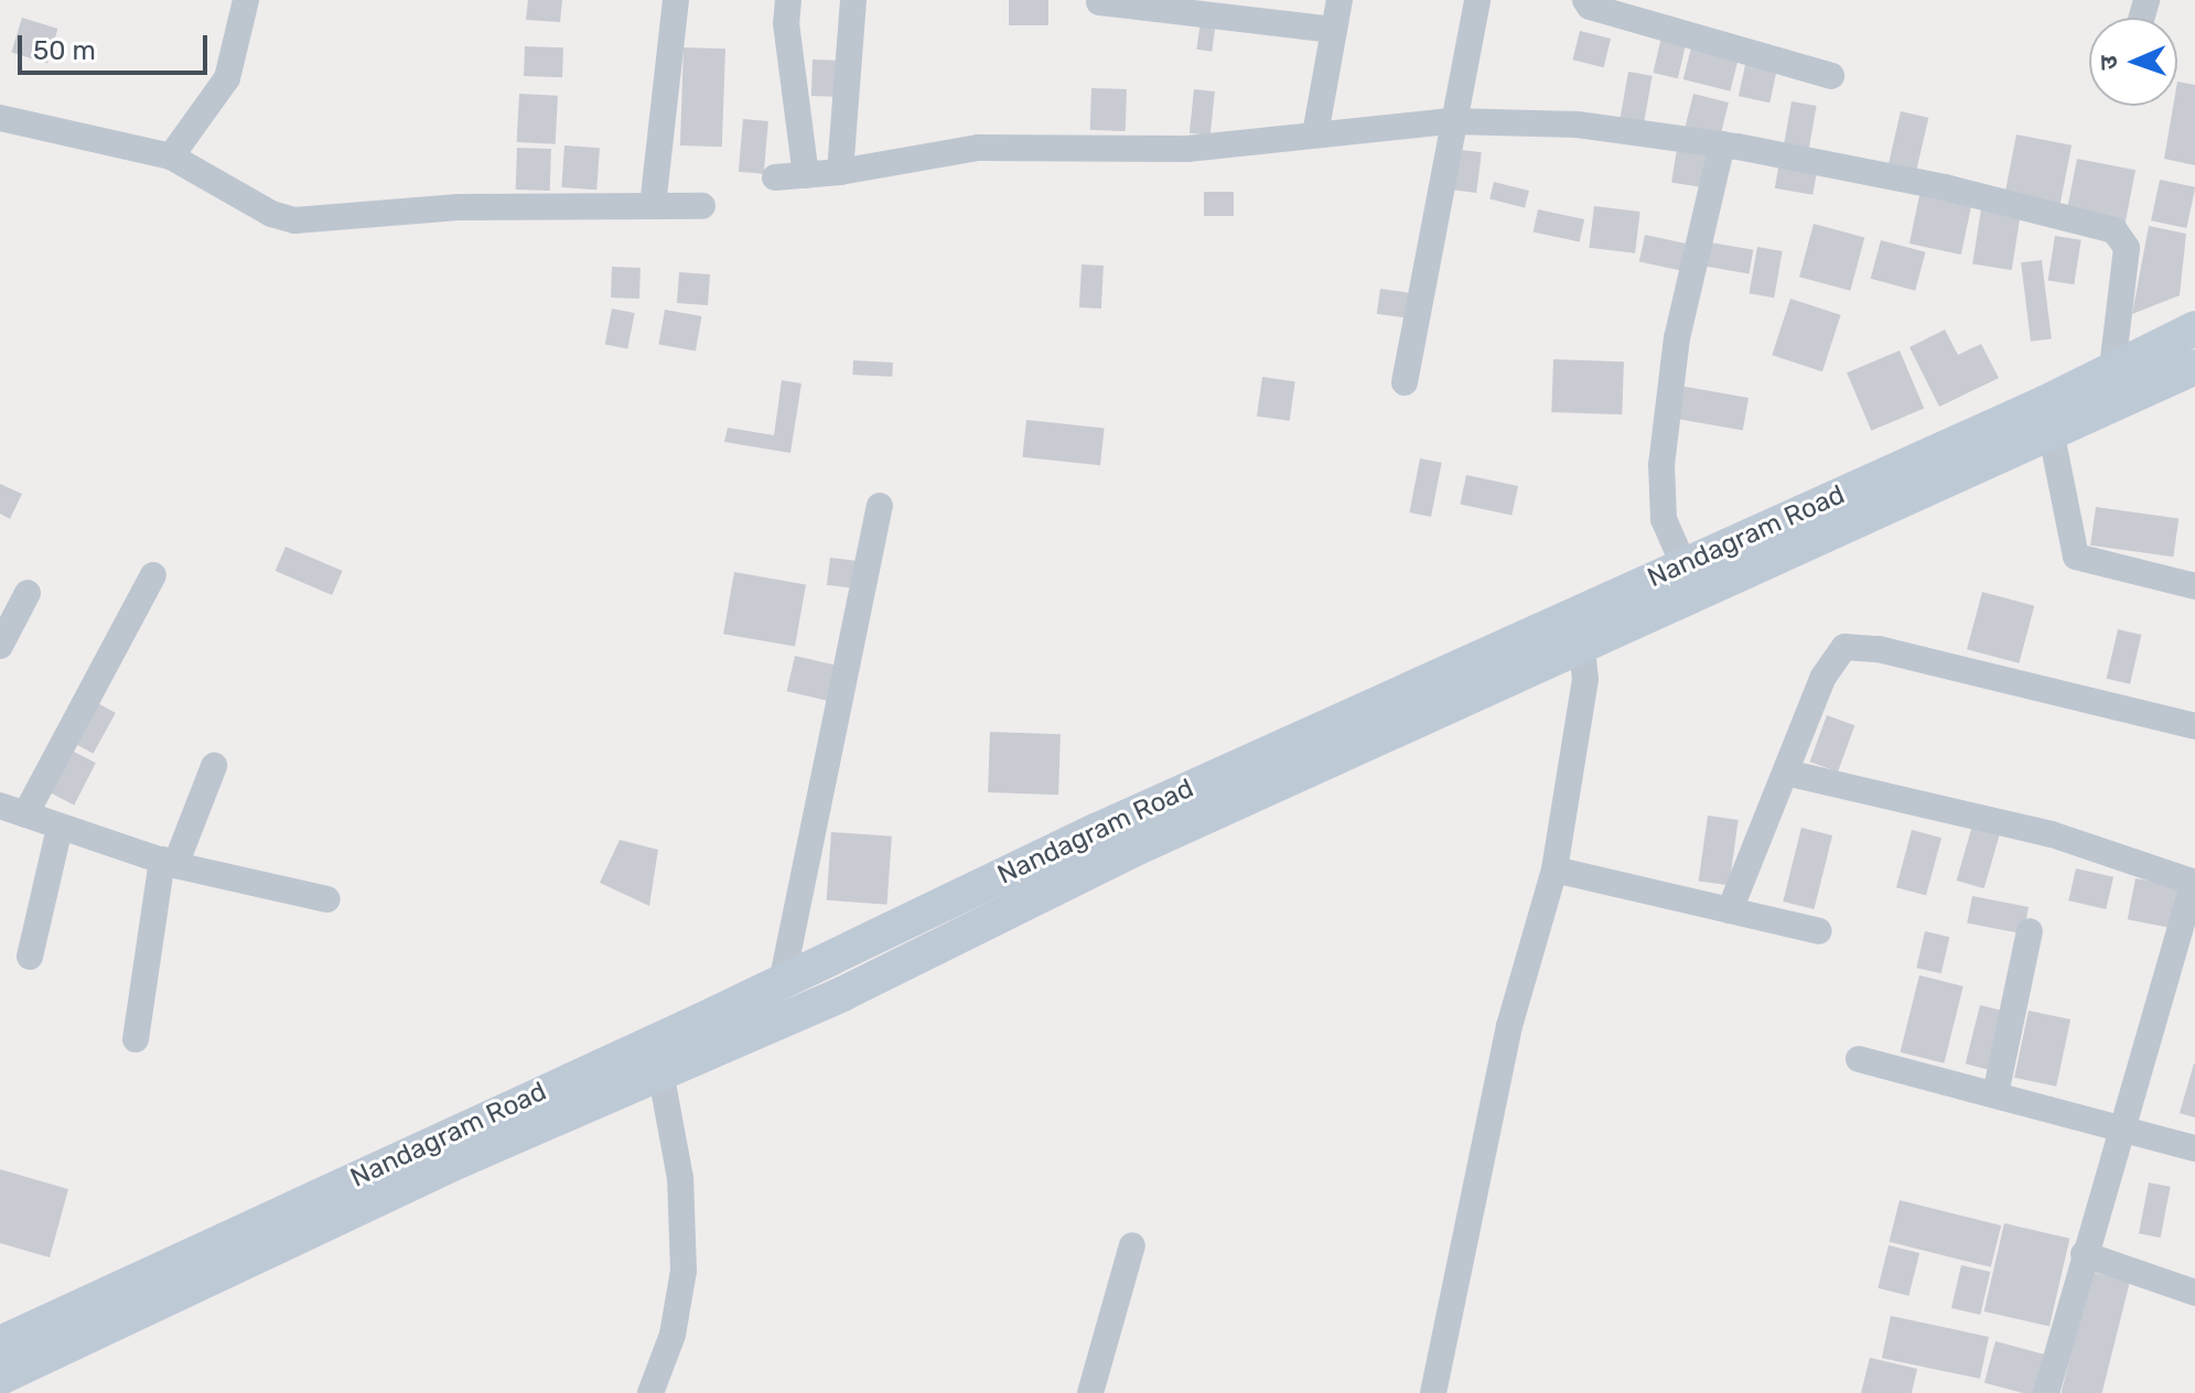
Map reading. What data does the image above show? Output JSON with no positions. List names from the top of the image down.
{
  "streets": {
    "street": ["Nandagram Road"]
  },
  "scale_bar": "50 m",
  "north": "left"
}
